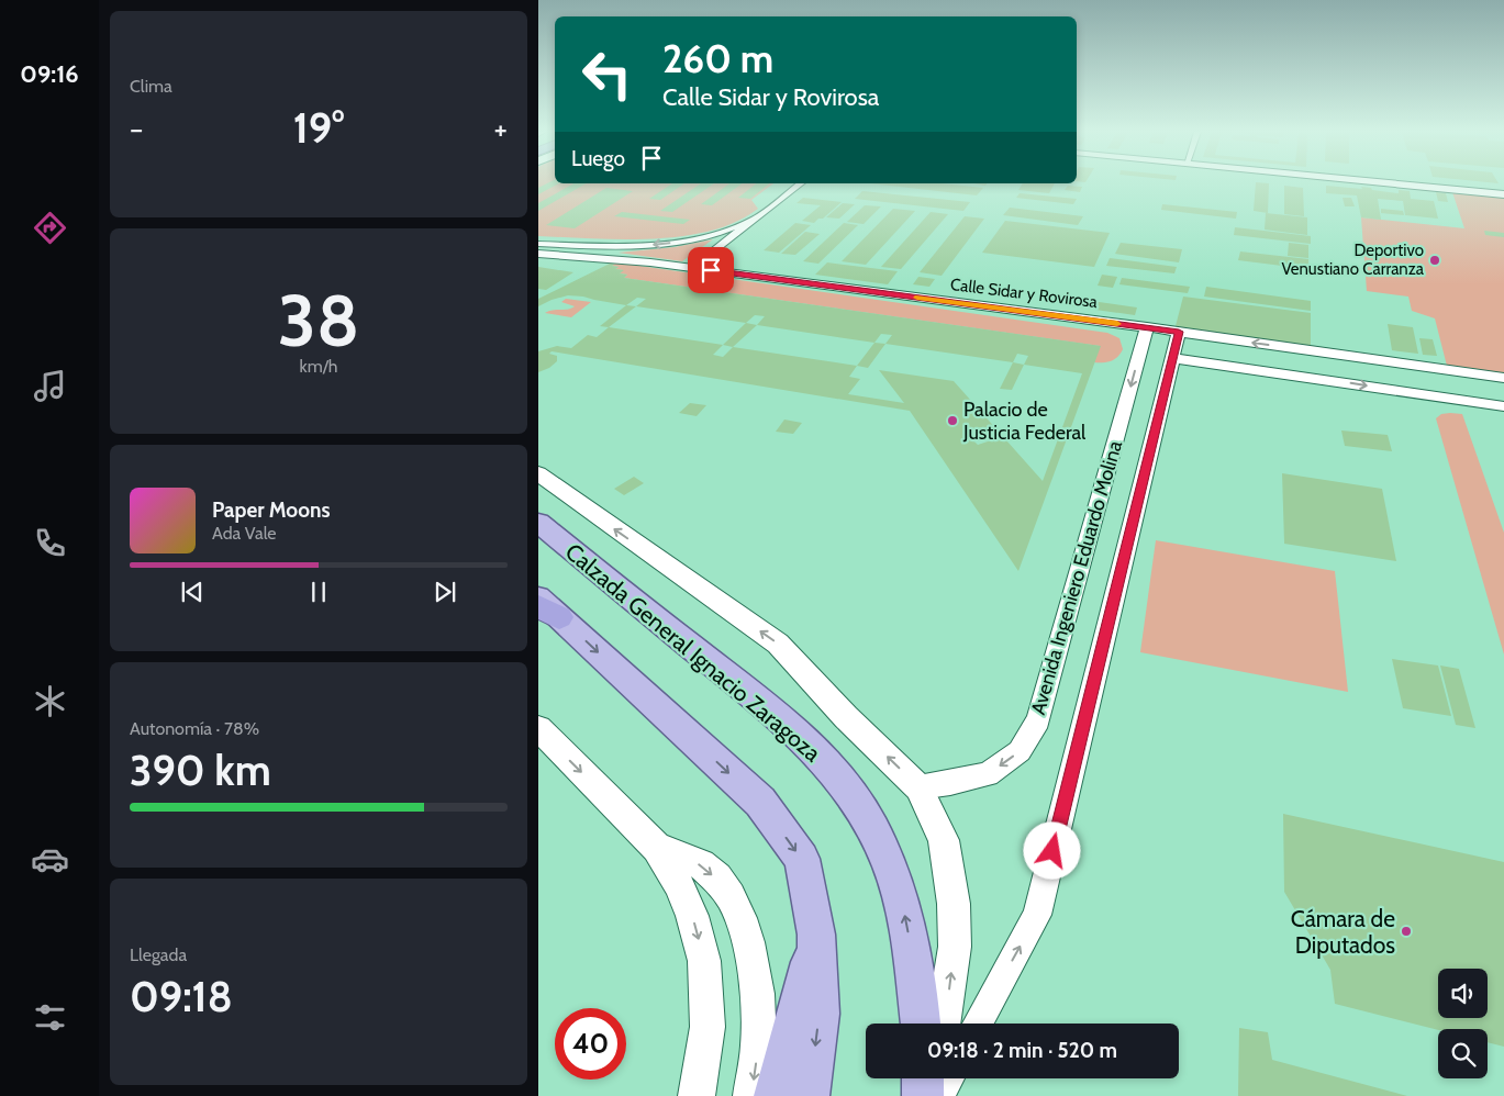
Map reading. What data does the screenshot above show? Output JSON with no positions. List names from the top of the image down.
{
  "streets": {
    "main road": ["Calzada General Ignacio Zaragoza"],
    "street": ["Calle Sidar y Rovirosa", "Avenida Ingeniero Eduardo Molina"]
  },
  "crossings": [
    ["Calle Sidar y Rovirosa", "Avenida Ingeniero Eduardo Molina"],
    ["Avenida Ingeniero Eduardo Molina", "Calzada General Ignacio Zaragoza"]
  ],
  "places": ["Deportivo Venustiano Carranza", "Palacio de Justicia Federal", "Cámara de Diputados"],
  "page": {
    "tabs": "09:16",
    "tile": [
      "Clima",
      ["38", "km/h"],
      ["Autonomía · 78%", "390 km"],
      ["Llegada", "09:18"]
    ],
    "turn": ["260 m", "Calle Sidar y Rovirosa"],
    "heat": ["−", "19°", "+"],
    "then": "Luego",
    "song": ["Paper Moons", "Ada Vale"],
    "limit": "40",
    "trip": "09:18 · 2 min · 520 m"
  }
}
